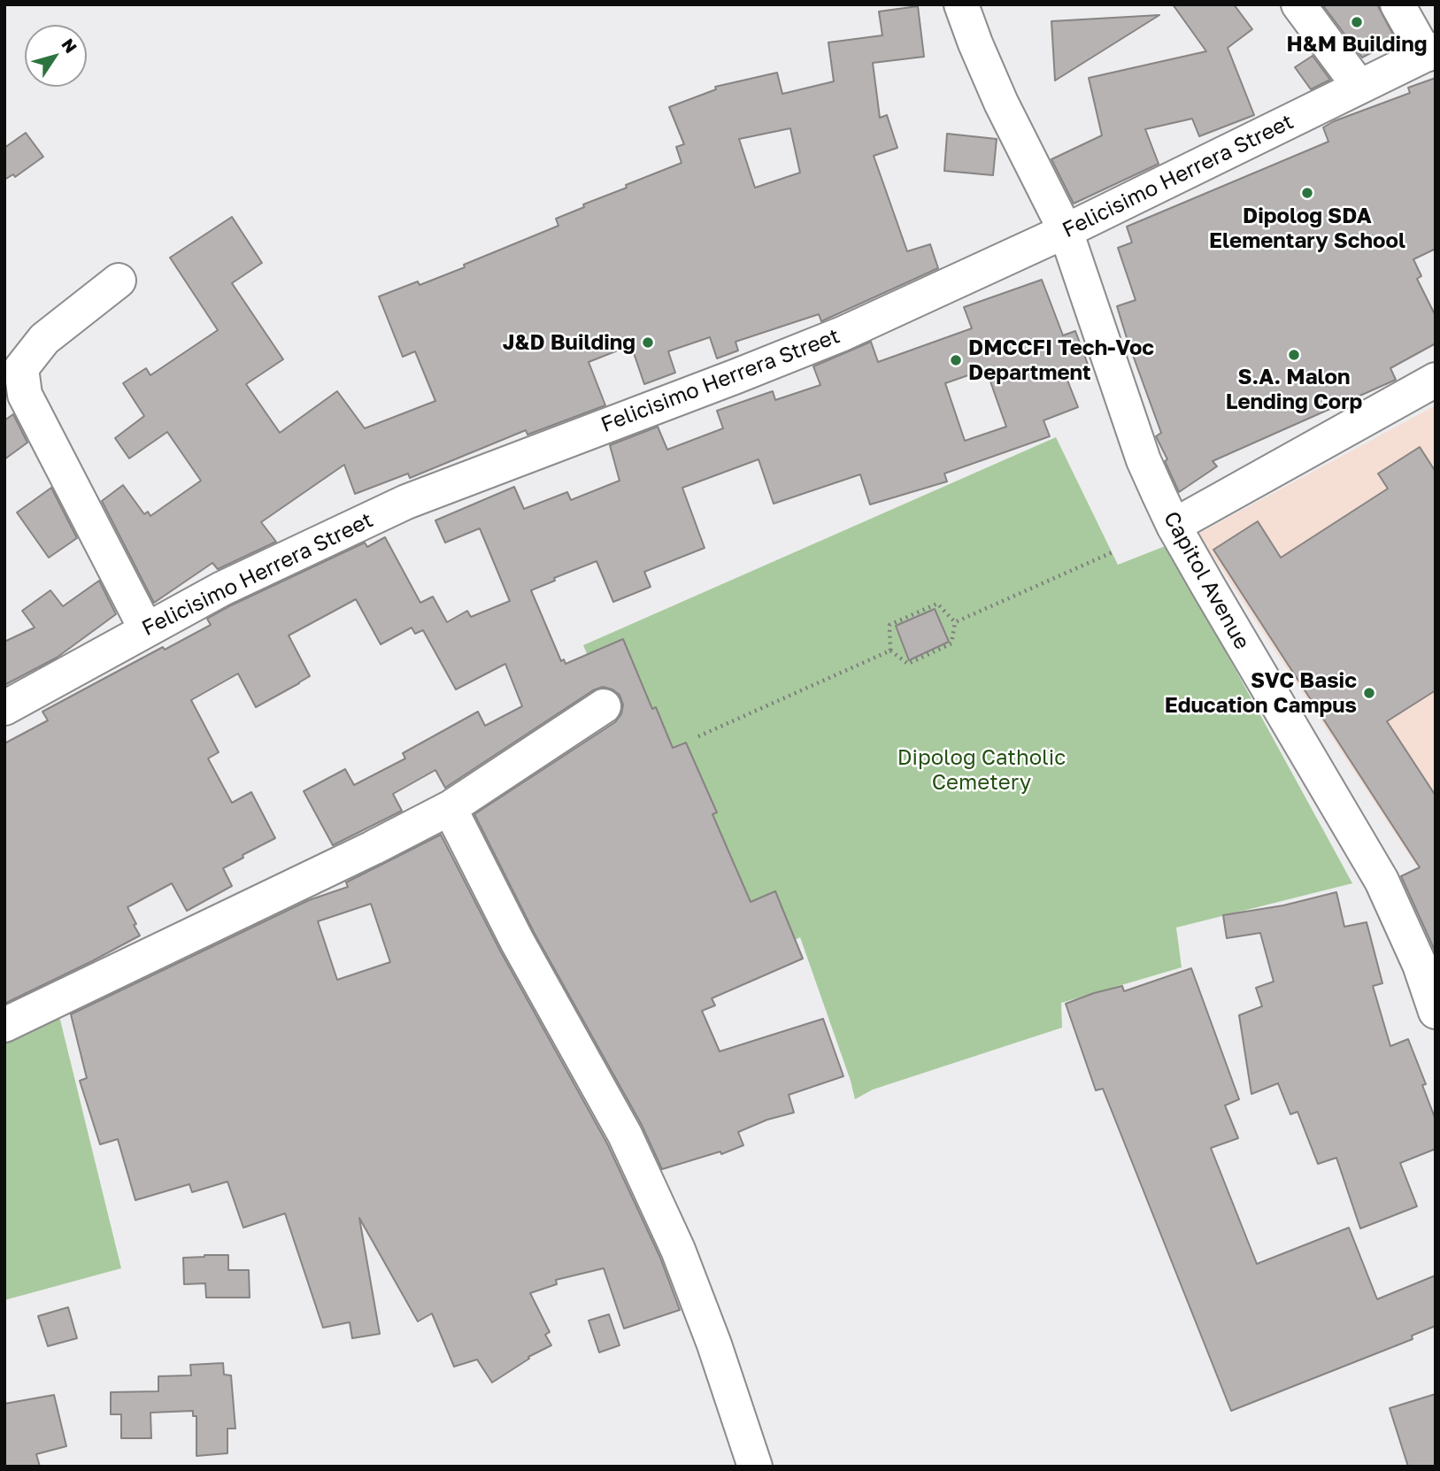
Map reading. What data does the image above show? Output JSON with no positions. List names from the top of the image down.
{
  "streets": {
    "street": ["Felicisimo Herrera Street", "Capitol Avenue"]
  },
  "crossings": [
    ["Felicisimo Herrera Street", "Capitol Avenue"]
  ],
  "parks": ["Dipolog Catholic Cemetery"],
  "places": [
    "H&M Building",
    "Dipolog SDA Elementary School",
    "J&D Building",
    "S.A. Malon Lending Corp",
    "DMCCFI Tech-Voc Department",
    "SVC Basic Education Campus"
  ],
  "north": "top right"
}
